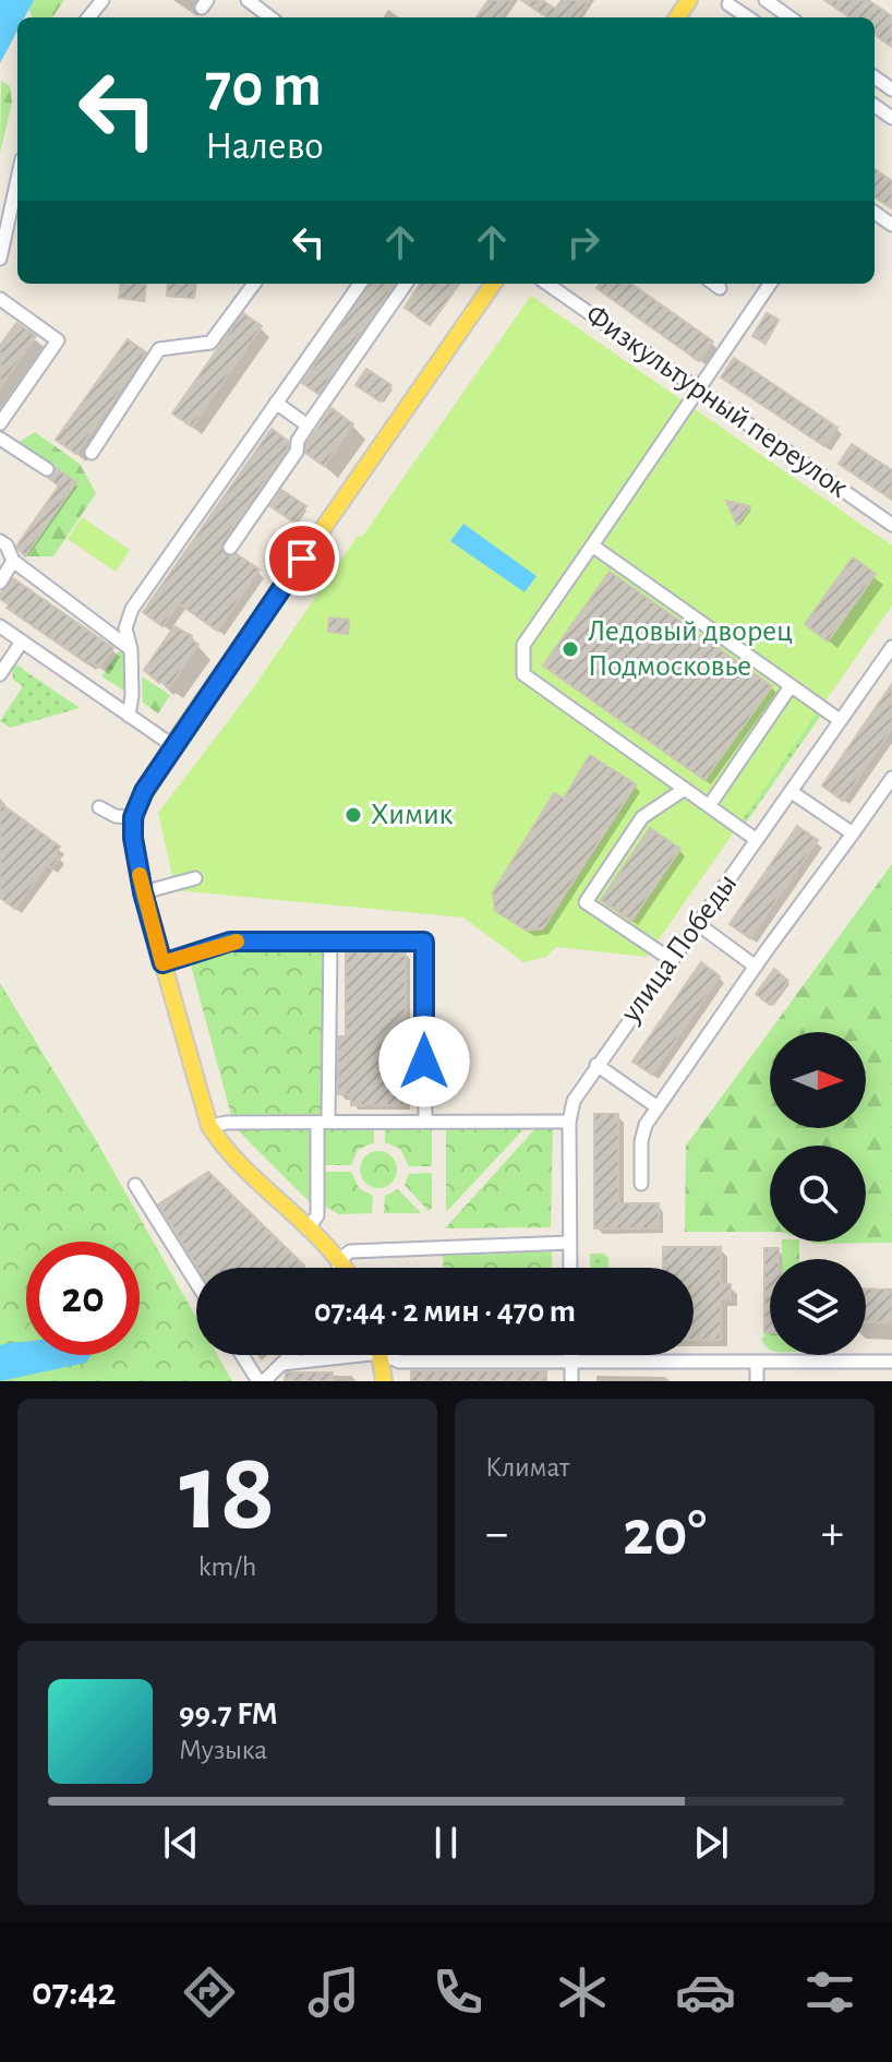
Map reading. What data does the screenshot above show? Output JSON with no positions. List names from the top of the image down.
{
  "streets": {
    "street": ["Физкультурный переулок", "улица Победы"]
  },
  "places": ["Ледовый дворец Подмосковье", "Химик"],
  "north": "right",
  "page": {
    "turn": ["70 m", "Налево"],
    "limit": "20",
    "trip": "07:44 · 2 мин · 470 m",
    "tile": [
      ["18", "km/h"],
      "Климат"
    ],
    "heat": ["−", "20°", "+"],
    "song": ["99.7 FM", "Музыка"],
    "tabs": "07:42"
  }
}
